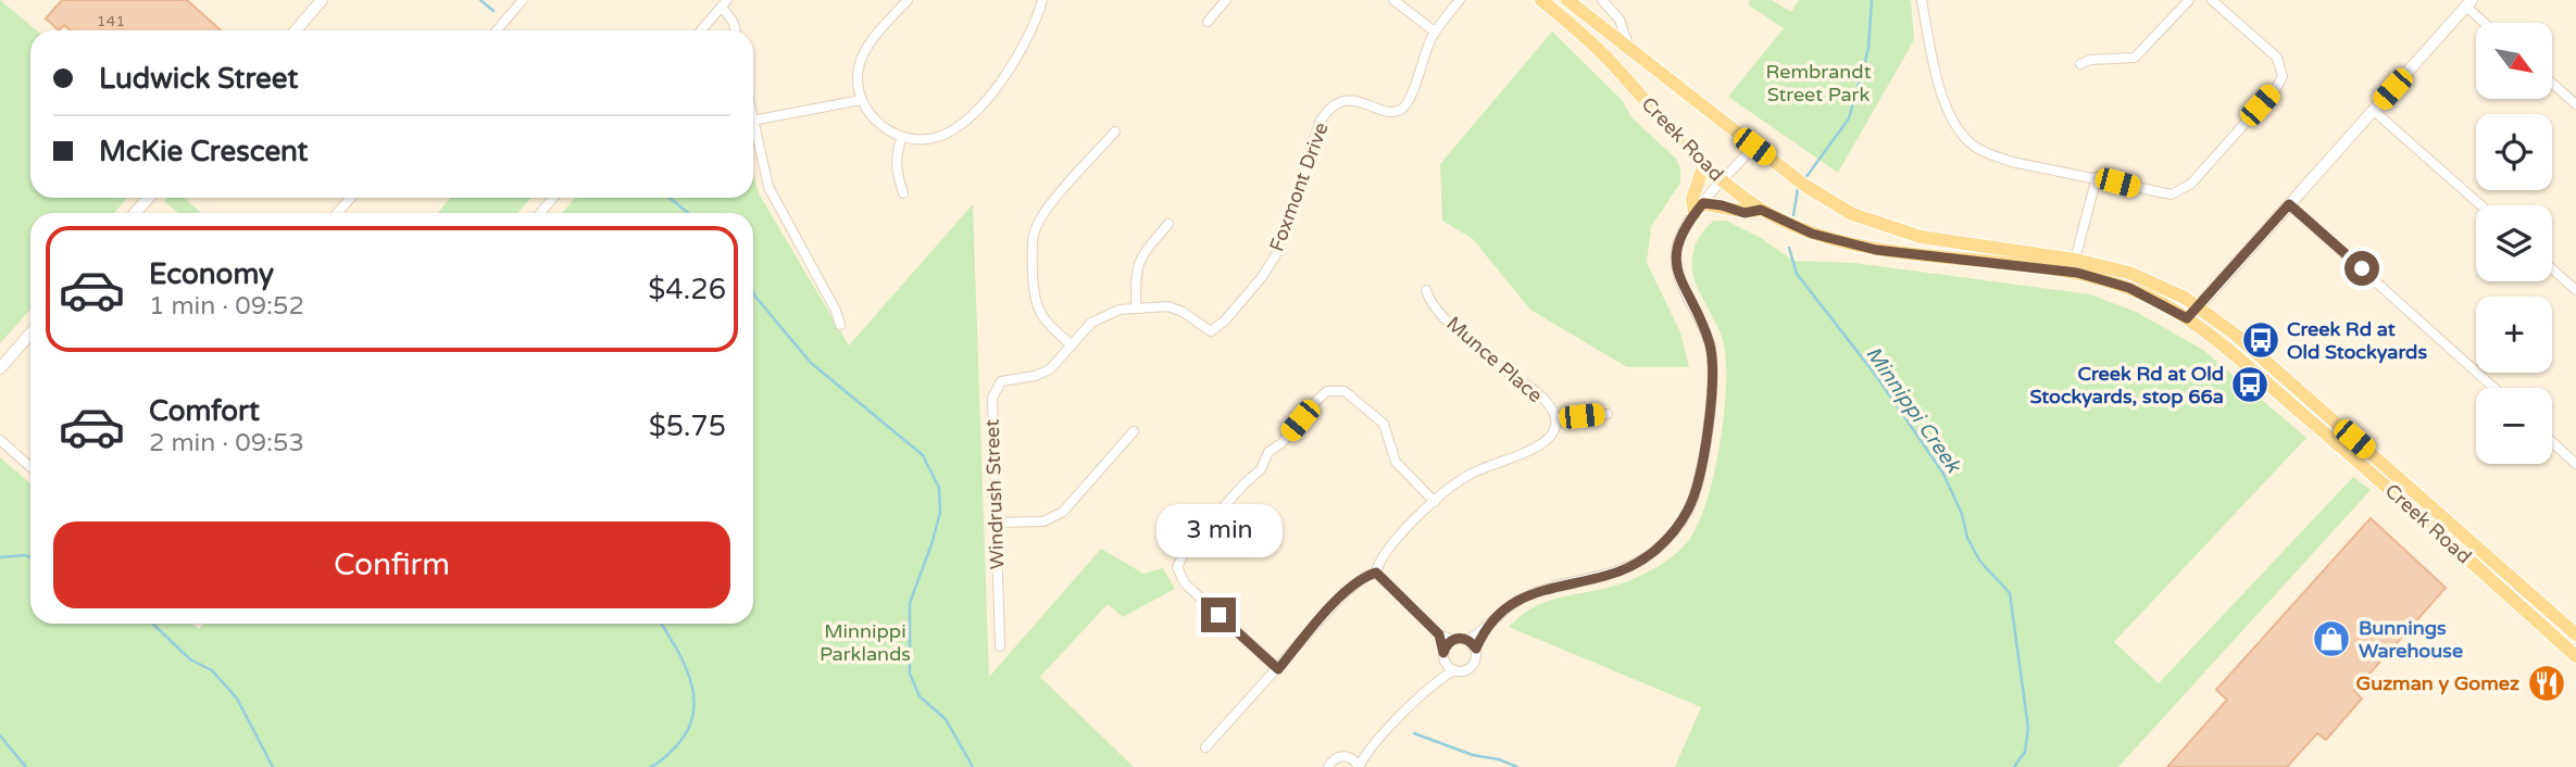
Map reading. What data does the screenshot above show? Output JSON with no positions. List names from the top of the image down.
{
  "streets": {
    "main road": ["Creek Road"],
    "street": ["Foxmont Drive", "Munce Place", "Windrush Street"]
  },
  "crossings": [
    ["Foxmont Drive", "Windrush Street"]
  ],
  "water": ["Minnippi Creek"],
  "parks": ["Rembrandt Street Park", "Minnippi Parklands"],
  "places": {
    "bus stop": ["Creek Rd at Old Stockyards", "Creek Rd at Old Stockyards, stop 66a"],
    "shop": ["Bunnings Warehouse"],
    "restaurant": ["Guzman y Gomez"]
  },
  "house_numbers": ["141"],
  "north": "bottom right",
  "page": {
    "map_buttons": ["+", "−"],
    "banner": ["Ludwick Street", "McKie Crescent"],
    "list": [
      {
        "name": "Economy",
        "note": "1 min · 09:52",
        "value": "$4.26"
      },
      {
        "name": "Comfort",
        "note": "2 min · 09:53",
        "value": "$5.75"
      }
    ],
    "bubble": "3 min",
    "buttons": "Confirm"
  }
}
